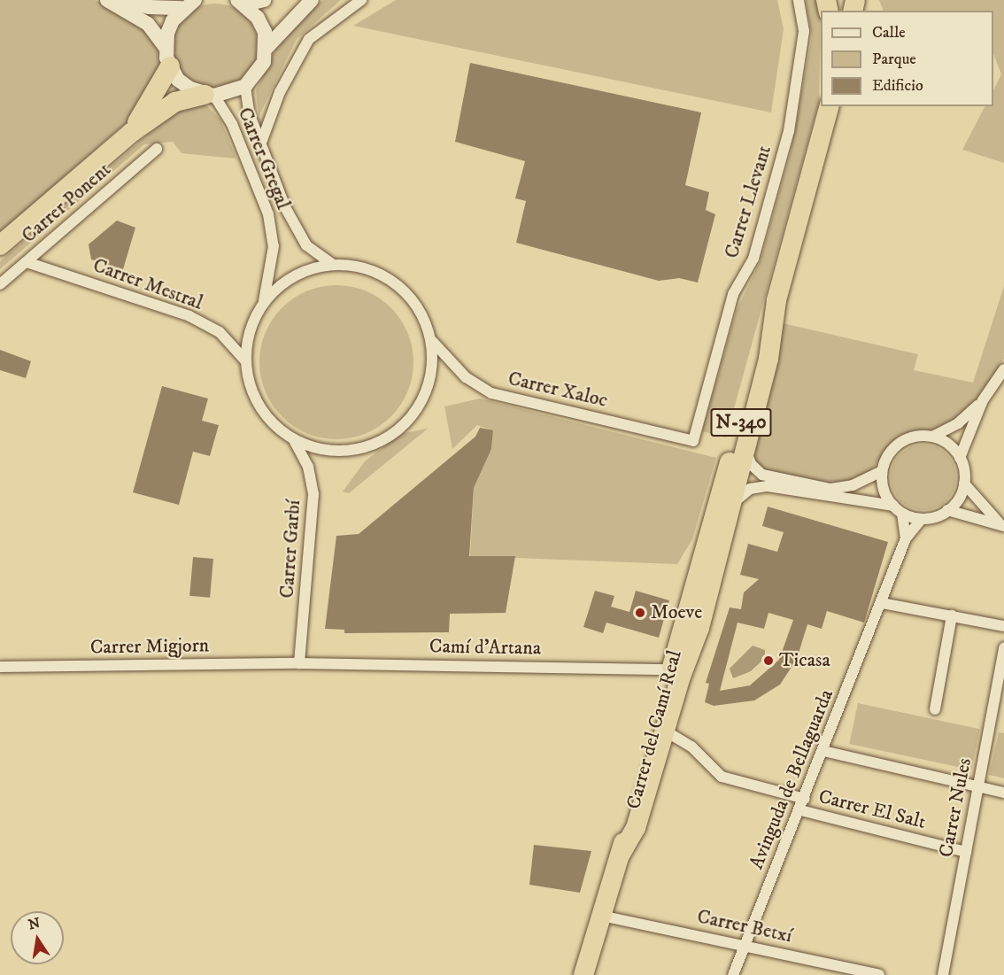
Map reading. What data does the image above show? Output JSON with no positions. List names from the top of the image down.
{
  "streets": {
    "highway": ["N-340", "Carrer del Camí Real"],
    "street": [
      "Carrer Gregal",
      "Carrer Llevant",
      "Carrer Ponent",
      "Carrer Mestral",
      "Carrer Xaloc",
      "Carrer Garbí",
      "Carrer Migjorn",
      "Camí d'Artana",
      "Avinguda de Bellaguarda",
      "Carrer Nules",
      "Carrer El Salt",
      "Carrer Betxí"
    ]
  },
  "crossings": [
    ["Carrer Gregal", "Carrer Mestral"],
    ["Carrer Gregal", "Carrer Xaloc"],
    ["Carrer Gregal", "Carrer Garbí"],
    ["Carrer Llevant", "Carrer Xaloc"],
    ["Carrer Ponent", "Carrer Mestral"],
    ["Carrer Mestral", "Carrer Xaloc"],
    ["Carrer Mestral", "Carrer Garbí"],
    ["Carrer Xaloc", "Carrer Garbí"],
    ["N-340", "Carrer del Camí Real"],
    ["Carrer Garbí", "Carrer Migjorn"],
    ["Carrer Garbí", "Camí d'Artana"],
    ["Carrer Migjorn", "Camí d'Artana"],
    ["Camí d'Artana", "Carrer del Camí Real"],
    ["Carrer del Camí Real", "Carrer Betxí"],
    ["Avinguda de Bellaguarda", "Carrer El Salt"],
    ["Avinguda de Bellaguarda", "Carrer Betxí"],
    ["Carrer Nules", "Carrer El Salt"]
  ],
  "places": ["Moeve", "Ticasa"],
  "legend": ["Calle", "Parque", "Edificio"],
  "north": "top"
}
